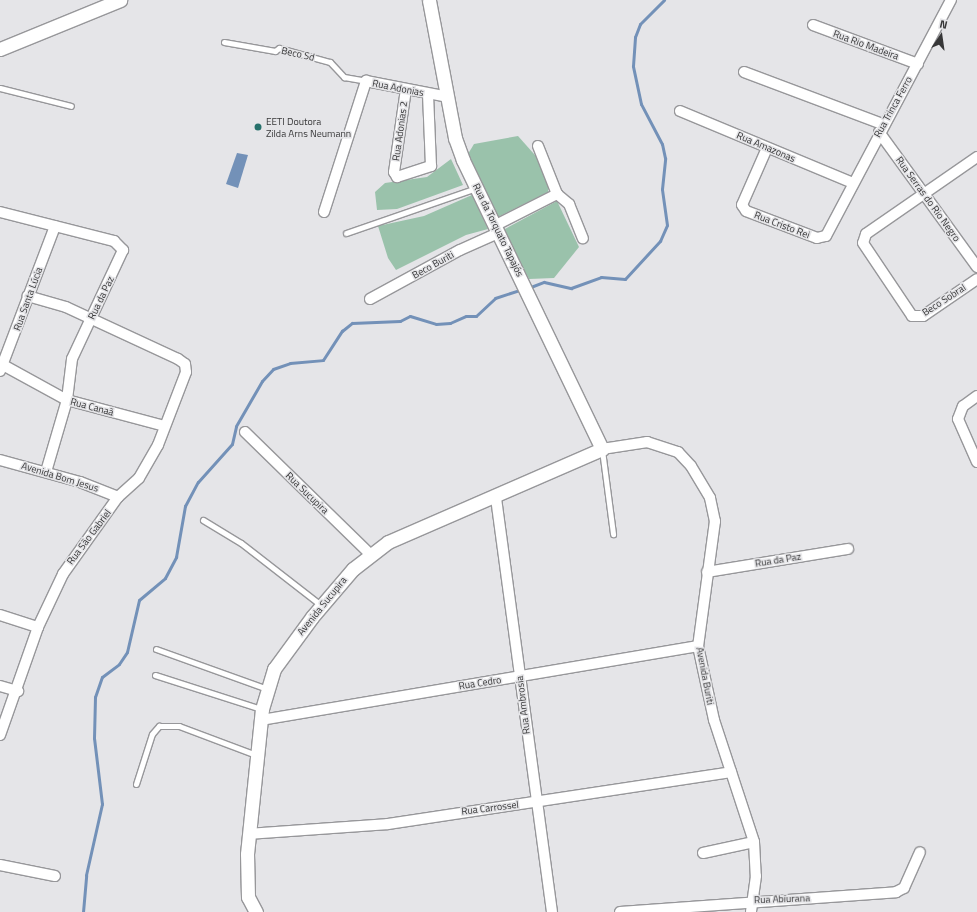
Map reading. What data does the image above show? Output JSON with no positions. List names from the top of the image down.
{
  "streets": {
    "street": [
      "Rua Rio Madeira",
      "Rua Adonias",
      "Rua Trinca Ferro",
      "Rua Adonias 2",
      "Rua Amazonas",
      "Rua Serras do Rio Negro",
      "Rua Cristo Rei",
      "Rua da Torquato Tapajós",
      "Beco Buriti",
      "Rua da Paz",
      "Rua Santa Lúcia",
      "Beco Sobral",
      "Rua Canaã",
      "Avenida Bom Jesus",
      "Rua Sucupira",
      "Rua São Gabriel",
      "Avenida Sucupira",
      "Avenida Buriti",
      "Rua Cedro",
      "Rua Ambrosia",
      "Rua Carrossel",
      "Rua Abíurana"
    ],
    "lane": ["Beco Sd"]
  },
  "crossings": [
    ["Rua Rio Madeira", "Rua Trinca Ferro"],
    ["Beco Sd", "Rua Adonias"],
    ["Rua Adonias", "Rua Adonias 2"],
    ["Rua Adonias", "Rua da Torquato Tapajós"],
    ["Rua Trinca Ferro", "Rua Amazonas"],
    ["Rua Trinca Ferro", "Rua Serras do Rio Negro"],
    ["Rua Trinca Ferro", "Rua Cristo Rei"],
    ["Rua Amazonas", "Rua Cristo Rei"],
    ["Rua Serras do Rio Negro", "Beco Sobral"],
    ["Rua da Torquato Tapajós", "Beco Buriti"],
    ["Rua da Torquato Tapajós", "Avenida Sucupira"],
    ["Rua da Torquato Tapajós", "Avenida Buriti"],
    ["Rua da Paz", "Rua Santa Lúcia"],
    ["Rua da Paz", "Rua Canaã"],
    ["Rua da Paz", "Avenida Bom Jesus"],
    ["Rua da Paz", "Rua São Gabriel"],
    ["Rua da Paz", "Avenida Buriti"],
    ["Rua Santa Lúcia", "Rua Canaã"],
    ["Rua Santa Lúcia", "Rua São Gabriel"],
    ["Rua Canaã", "Rua São Gabriel"],
    ["Avenida Bom Jesus", "Rua São Gabriel"],
    ["Rua Sucupira", "Avenida Sucupira"],
    ["Avenida Sucupira", "Avenida Buriti"],
    ["Avenida Sucupira", "Rua Cedro"],
    ["Avenida Sucupira", "Rua Ambrosia"],
    ["Avenida Sucupira", "Rua Carrossel"],
    ["Avenida Buriti", "Rua Cedro"],
    ["Avenida Buriti", "Rua Carrossel"],
    ["Avenida Buriti", "Rua Abíurana"],
    ["Rua Cedro", "Rua Ambrosia"],
    ["Rua Ambrosia", "Rua Carrossel"]
  ],
  "places": ["EETI Doutora Zilda Arns Neumann"],
  "north": "top"
}
